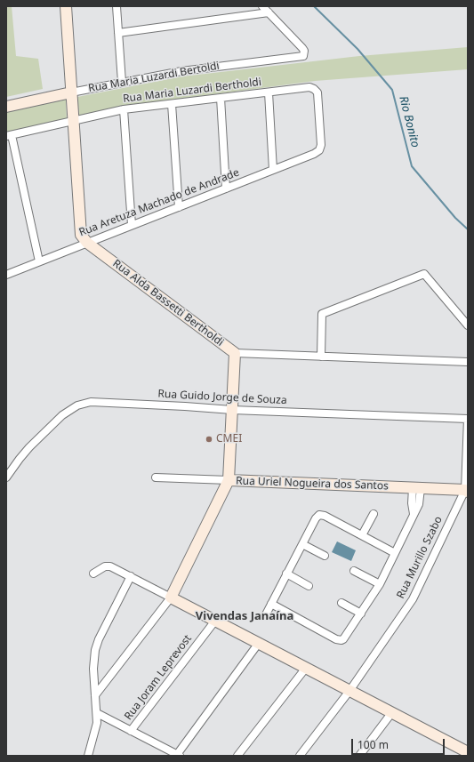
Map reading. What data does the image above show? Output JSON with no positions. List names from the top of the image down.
{
  "streets": {
    "street": [
      "Rua Maria Luzardi Bertoldi",
      "Rua Maria Luzardi Bertholdi",
      "Rua Aretuza Machado de Andrade",
      "Rua Alda Bassetti Bertholdi",
      "Rua Guido Jorge de Souza",
      "Rua Uriel Nogueira dos Santos",
      "Rua Murillo Szabo",
      "Rua Joram Leprevost"
    ]
  },
  "crossings": [
    ["Rua Maria Luzardi Bertoldi", "Rua Alda Bassetti Bertholdi"],
    ["Rua Maria Luzardi Bertholdi", "Rua Aretuza Machado de Andrade"],
    ["Rua Maria Luzardi Bertholdi", "Rua Alda Bassetti Bertholdi"],
    ["Rua Aretuza Machado de Andrade", "Rua Alda Bassetti Bertholdi"],
    ["Rua Alda Bassetti Bertholdi", "Rua Guido Jorge de Souza"],
    ["Rua Alda Bassetti Bertholdi", "Rua Uriel Nogueira dos Santos"],
    ["Rua Guido Jorge de Souza", "Rua Murillo Szabo"],
    ["Rua Uriel Nogueira dos Santos", "Rua Murillo Szabo"]
  ],
  "districts": ["Vivendas Janaína"],
  "water": ["Rio Bonito"],
  "places": ["CMEI"],
  "scale_bar": "100 m"
}
